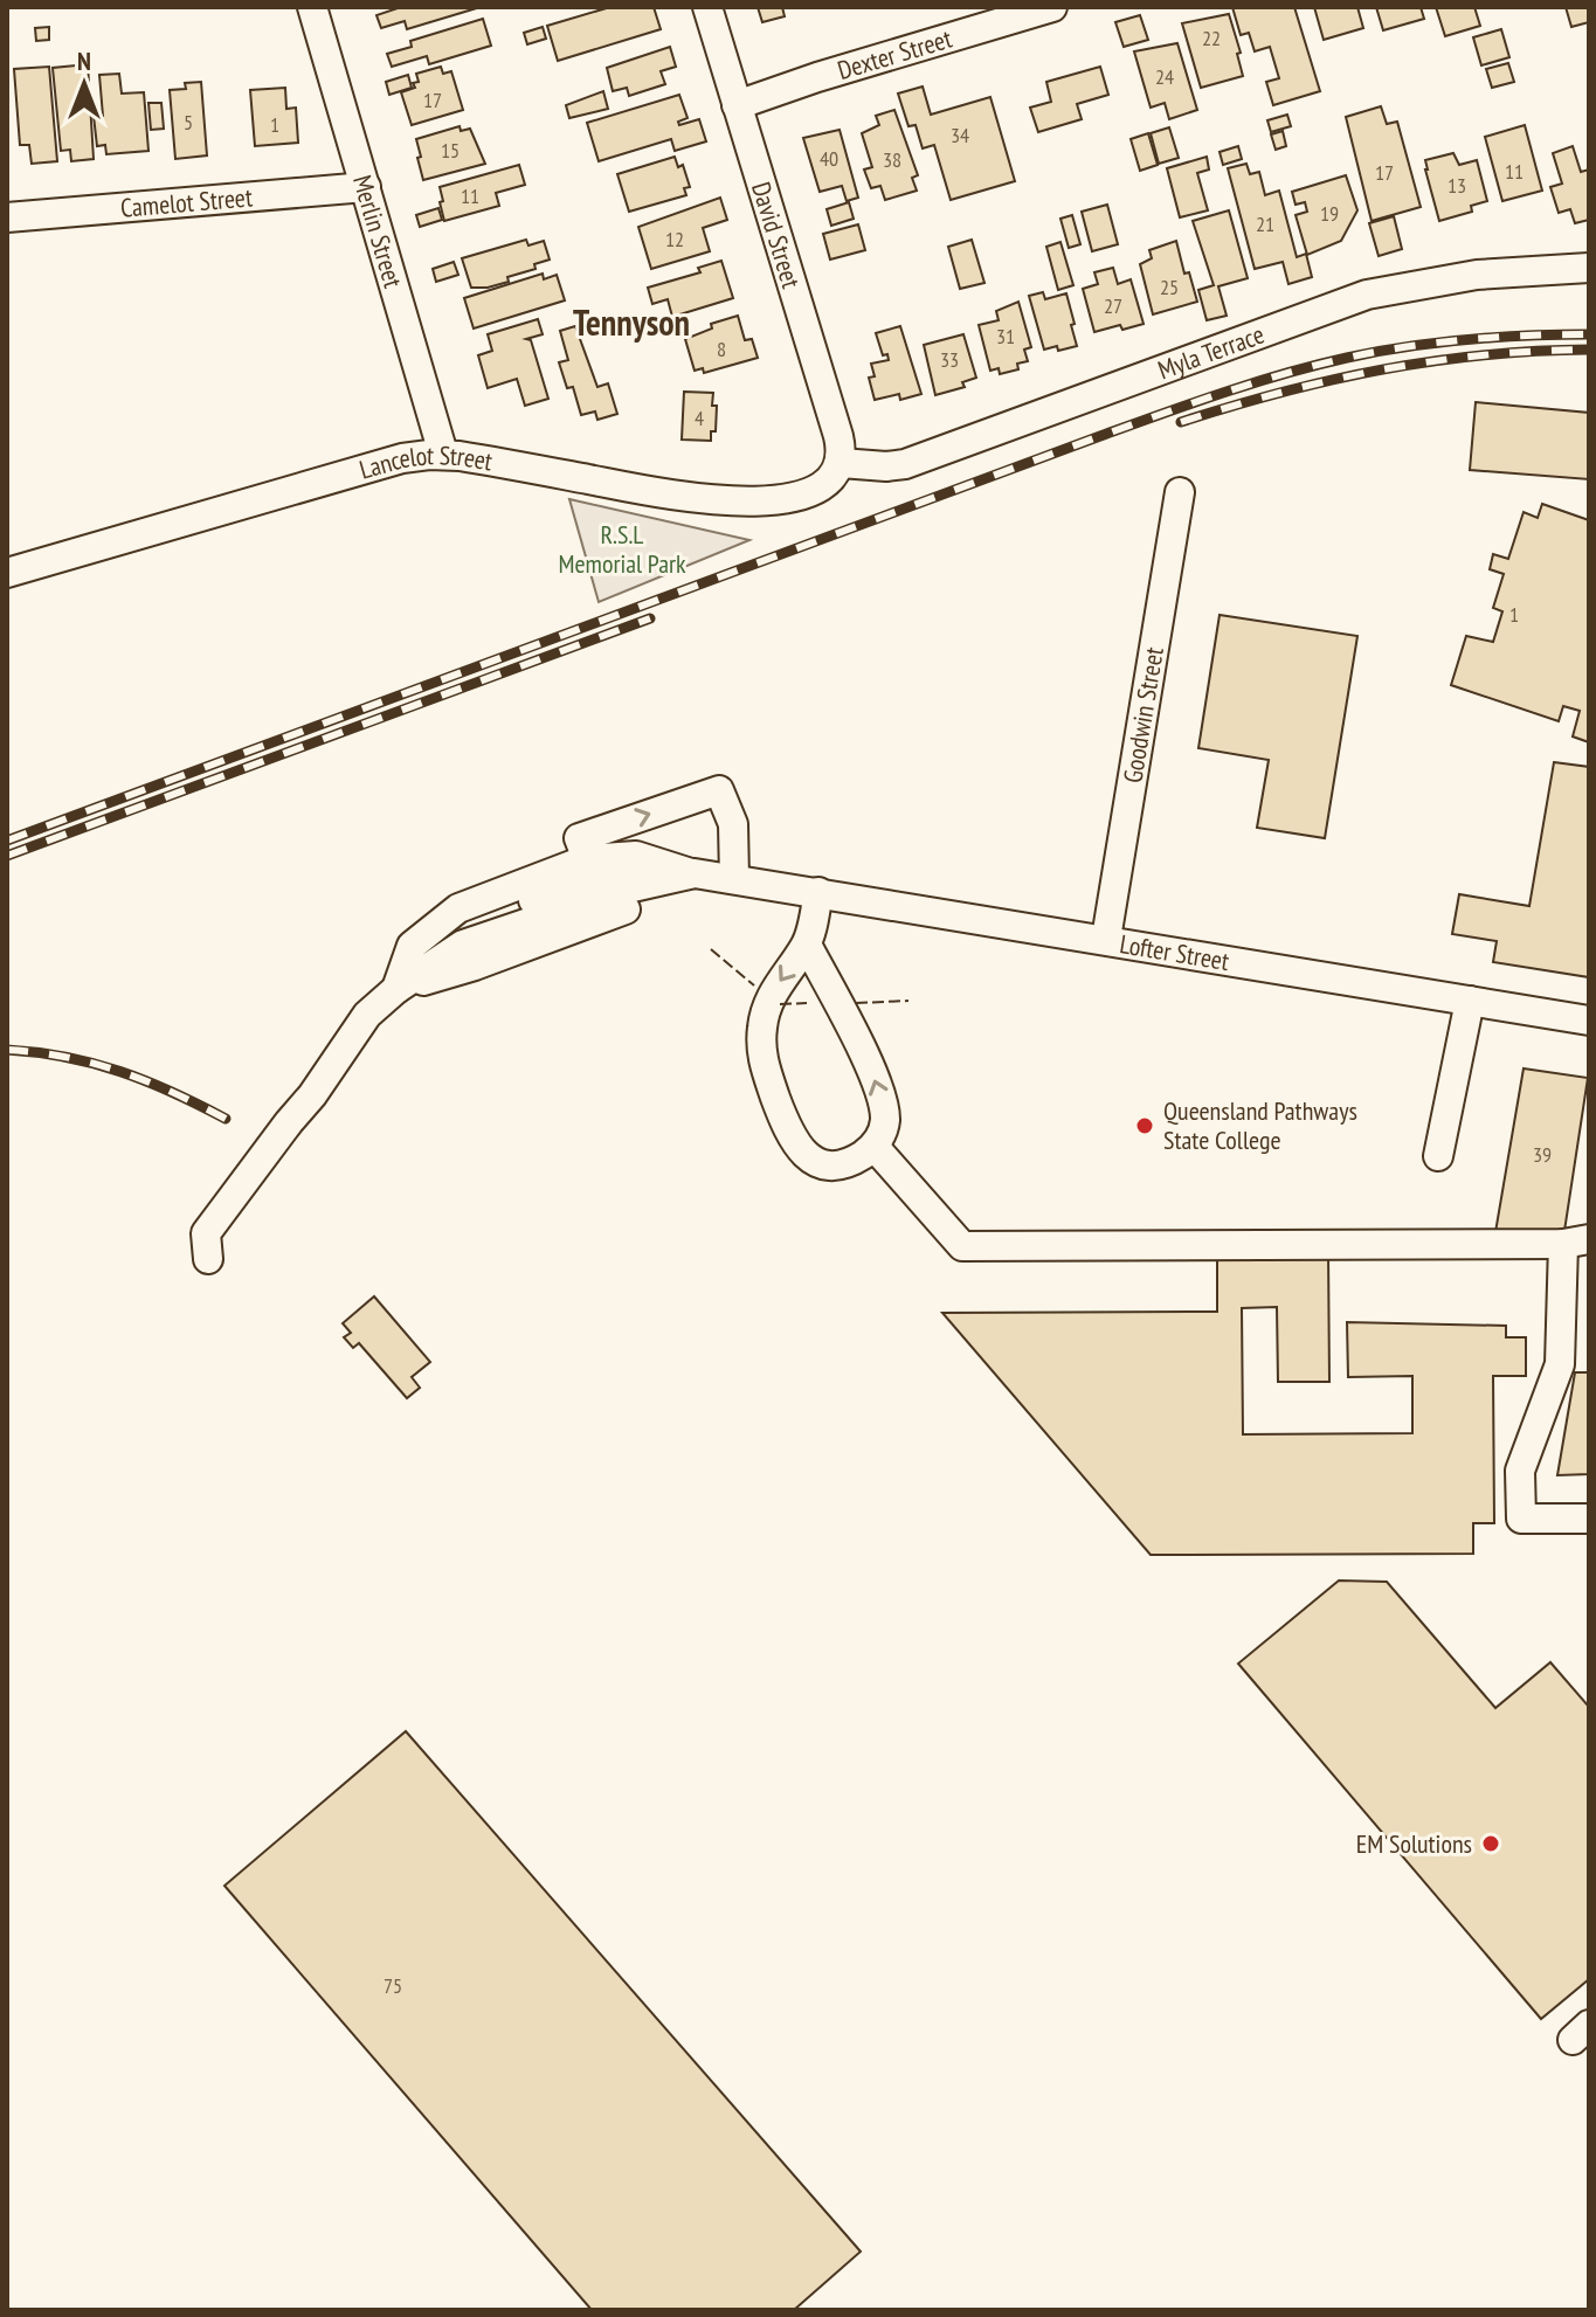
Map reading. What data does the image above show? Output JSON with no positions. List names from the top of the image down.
{
  "streets": {
    "street": [
      "Dexter Street",
      "Camelot Street",
      "Merlin Street",
      "David Street",
      "Myla Terrace",
      "Lancelot Street",
      "Goodwin Street",
      "Lofter Street"
    ]
  },
  "crossings": [
    ["Dexter Street", "David Street"],
    ["Camelot Street", "Merlin Street"],
    ["Merlin Street", "Lancelot Street"],
    ["David Street", "Myla Terrace"],
    ["David Street", "Lancelot Street"],
    ["Myla Terrace", "Lancelot Street"],
    ["Goodwin Street", "Lofter Street"]
  ],
  "districts": ["Tennyson"],
  "parks": ["R.S.L Memorial Park"],
  "places": ["Queensland Pathways State College", "EM Solutions"],
  "house_numbers": [
    "22",
    "24",
    "17",
    "5",
    "1",
    "34",
    "15",
    "40",
    "38",
    "11",
    "17",
    "13",
    "11",
    "19",
    "21",
    "12",
    "25",
    "27",
    "31",
    "8",
    "33",
    "4",
    "1",
    "39",
    "75"
  ],
  "north": "top"
}
